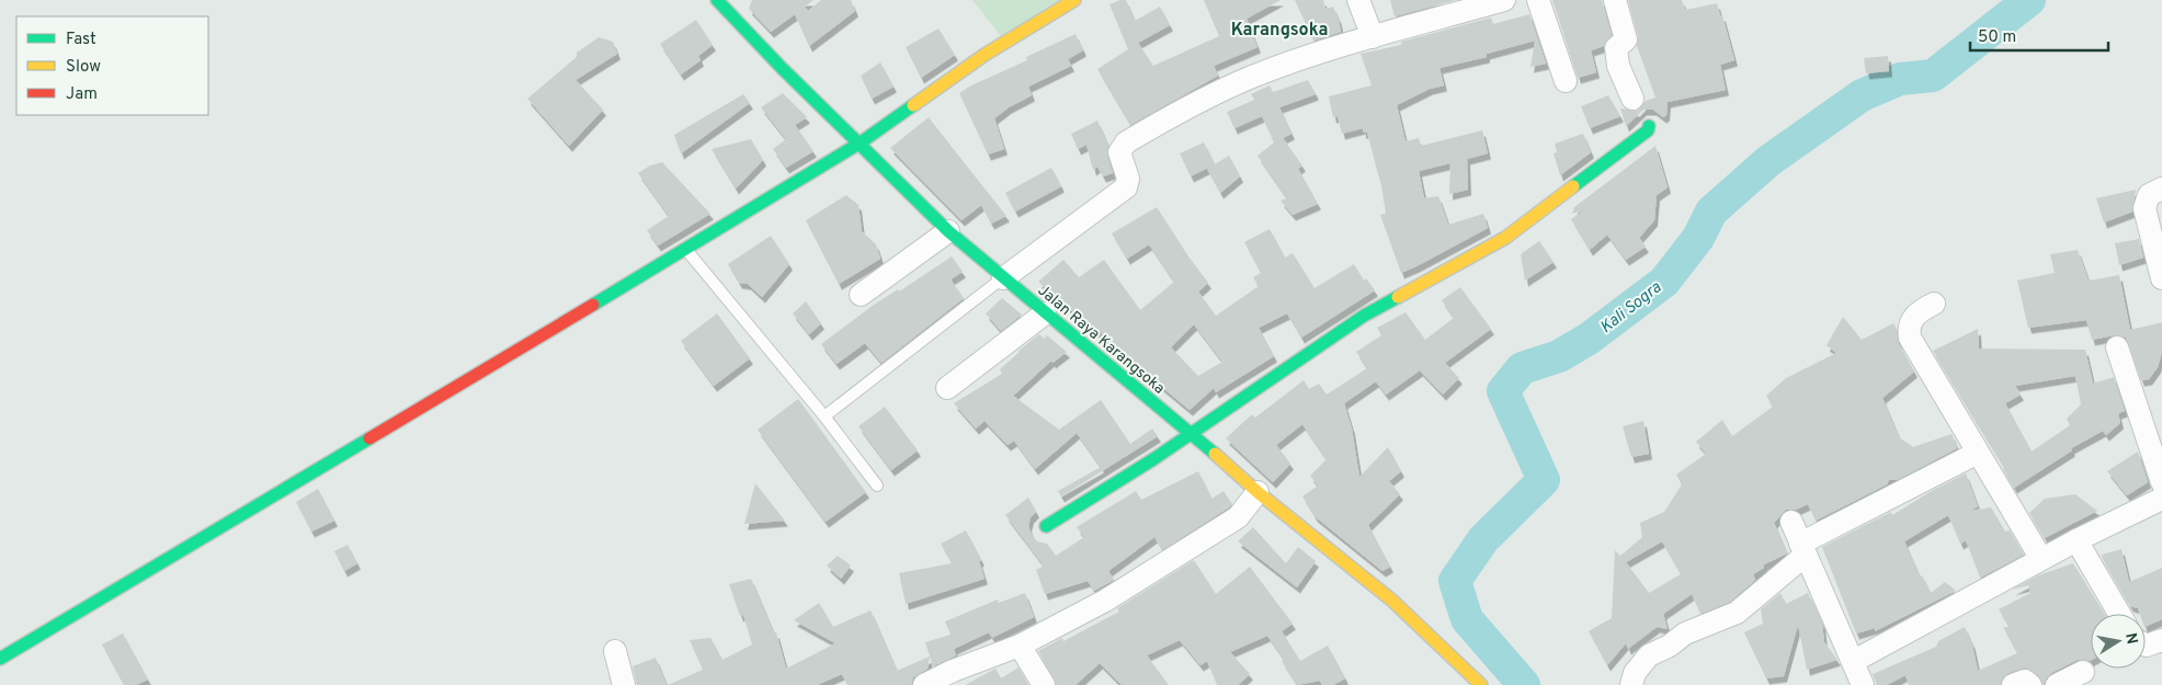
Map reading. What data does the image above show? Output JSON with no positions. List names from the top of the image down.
{
  "streets": {
    "street": ["Jalan Raya Karangsoka"]
  },
  "districts": ["Karangsoka"],
  "water": ["Kali Sogra"],
  "legend": ["Fast", "Slow", "Jam"],
  "scale_bar": "50 m",
  "north": "right"
}
